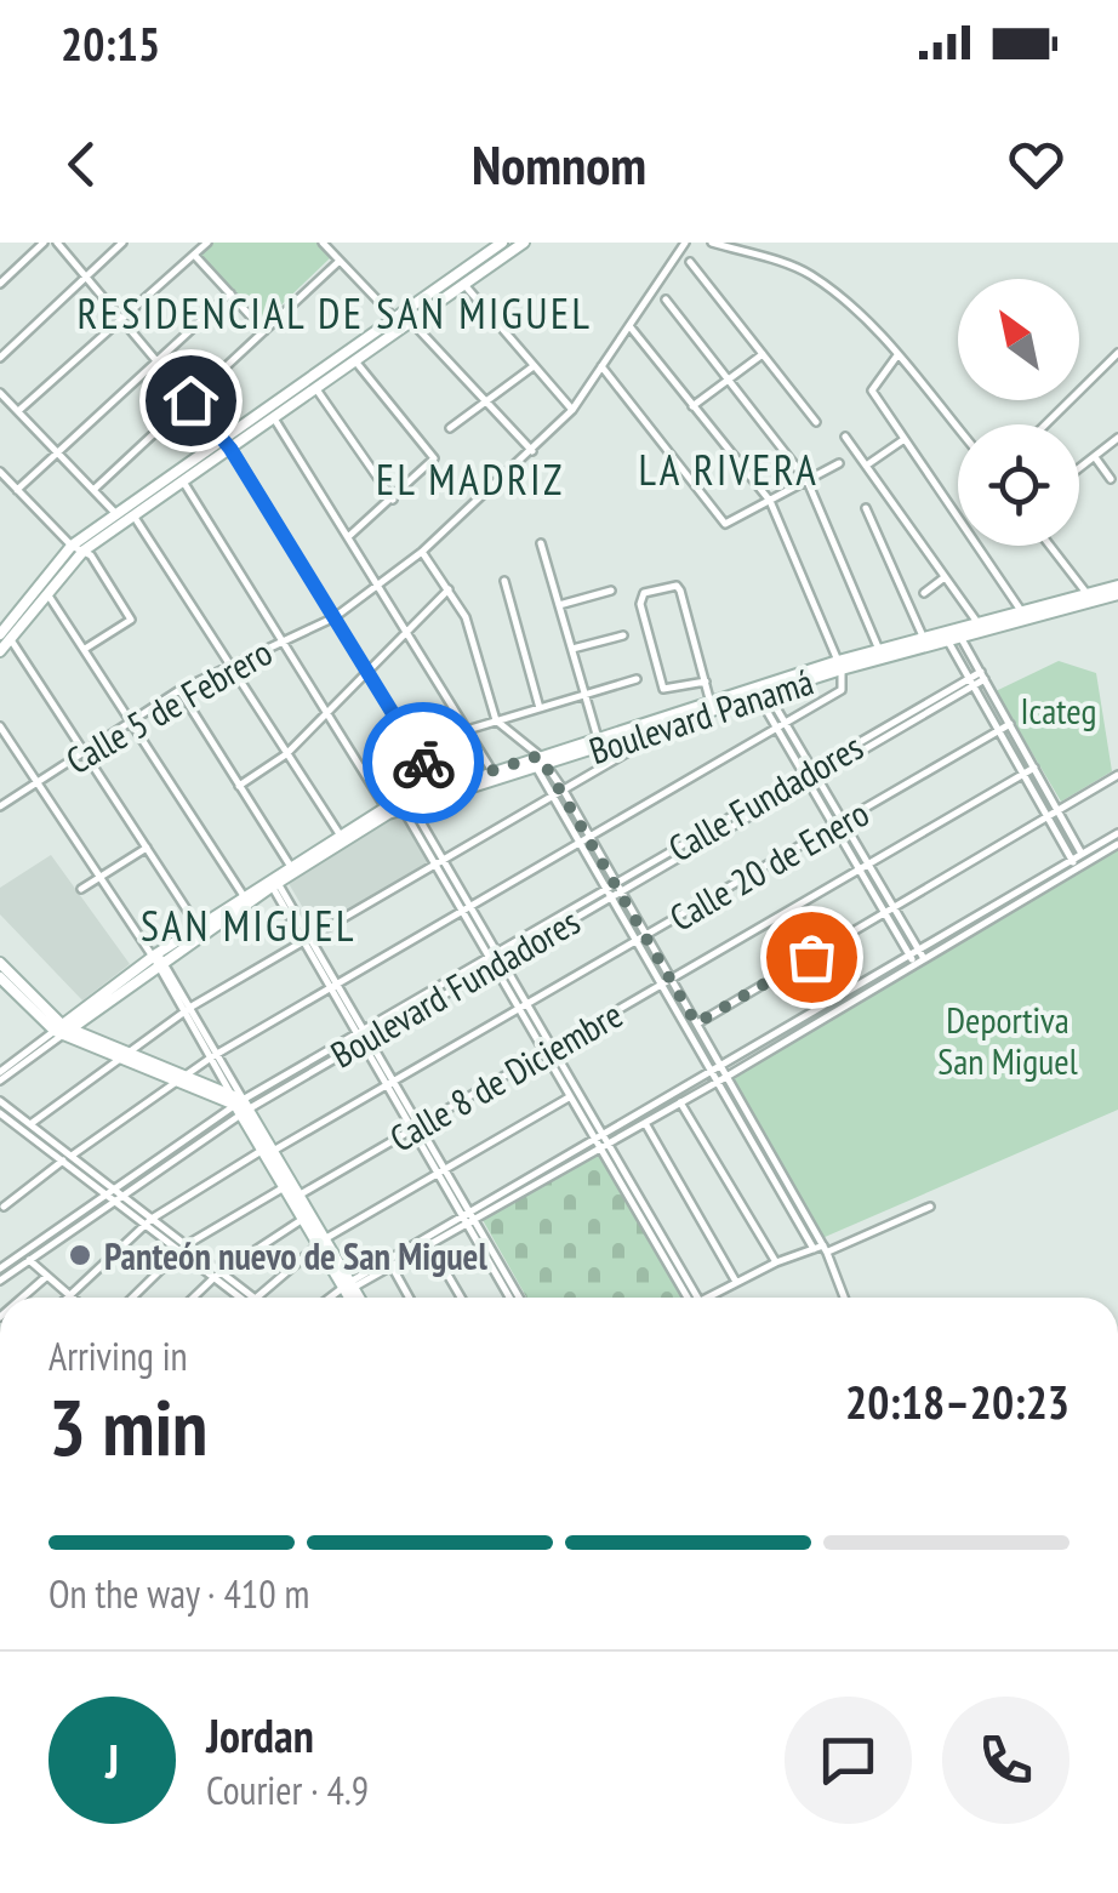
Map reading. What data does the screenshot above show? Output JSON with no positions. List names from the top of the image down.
{
  "streets": {
    "street": [
      "Calle 5 de Febrero",
      "Boulevard Panamá",
      "Calle Fundadores",
      "Calle 20 de Enero",
      "Boulevard Fundadores",
      "Calle 8 de Diciembre"
    ]
  },
  "crossings": [
    ["Calle Fundadores", "Boulevard Fundadores"]
  ],
  "districts": [
    "RESIDENCIAL DE SAN MIGUEL",
    "LA RIVERA",
    "EL MADRIZ",
    "SAN MIGUEL"
  ],
  "parks": ["Icateg", "Deportiva San Miguel"],
  "places": ["Panteón nuevo de San Miguel"],
  "north": "top left",
  "page": {
    "status": "20:15",
    "header": "Nomnom",
    "heading": ["3 min", "Arriving in", "20:18–20:23"],
    "panel": ["Jordan", "Courier · 4.9"],
    "bar": "On the way · 410 m",
    "round": "J"
  }
}
